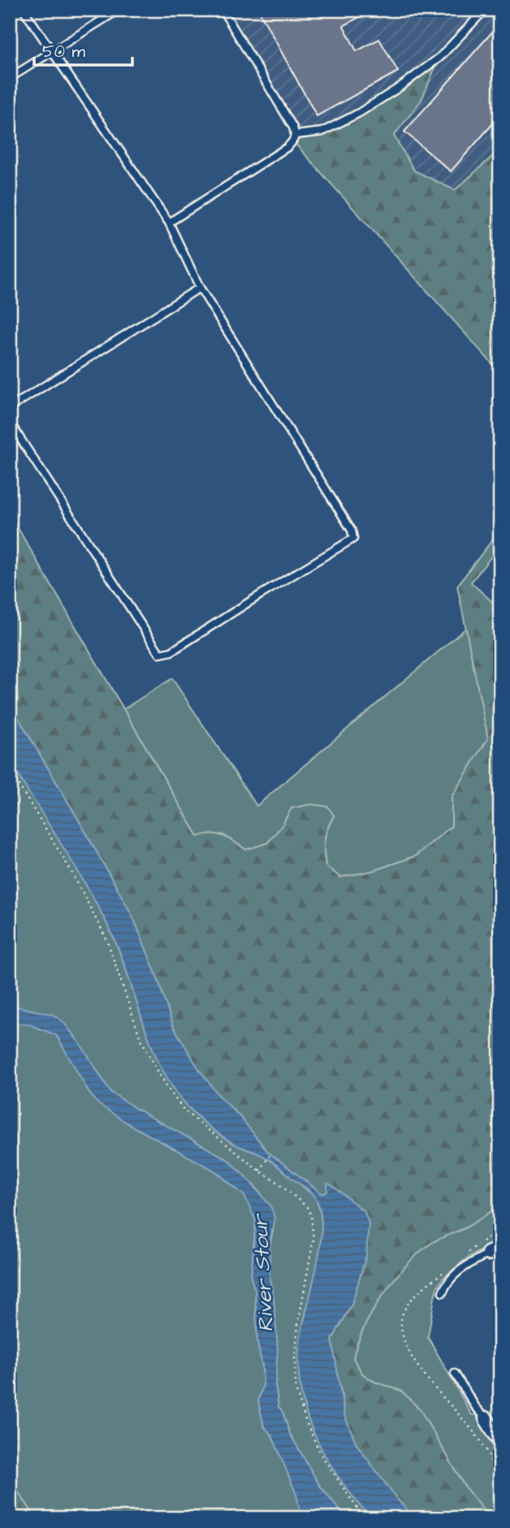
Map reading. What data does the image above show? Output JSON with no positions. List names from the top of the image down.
{
  "water": ["River Stour"],
  "scale_bar": "50 m"
}
